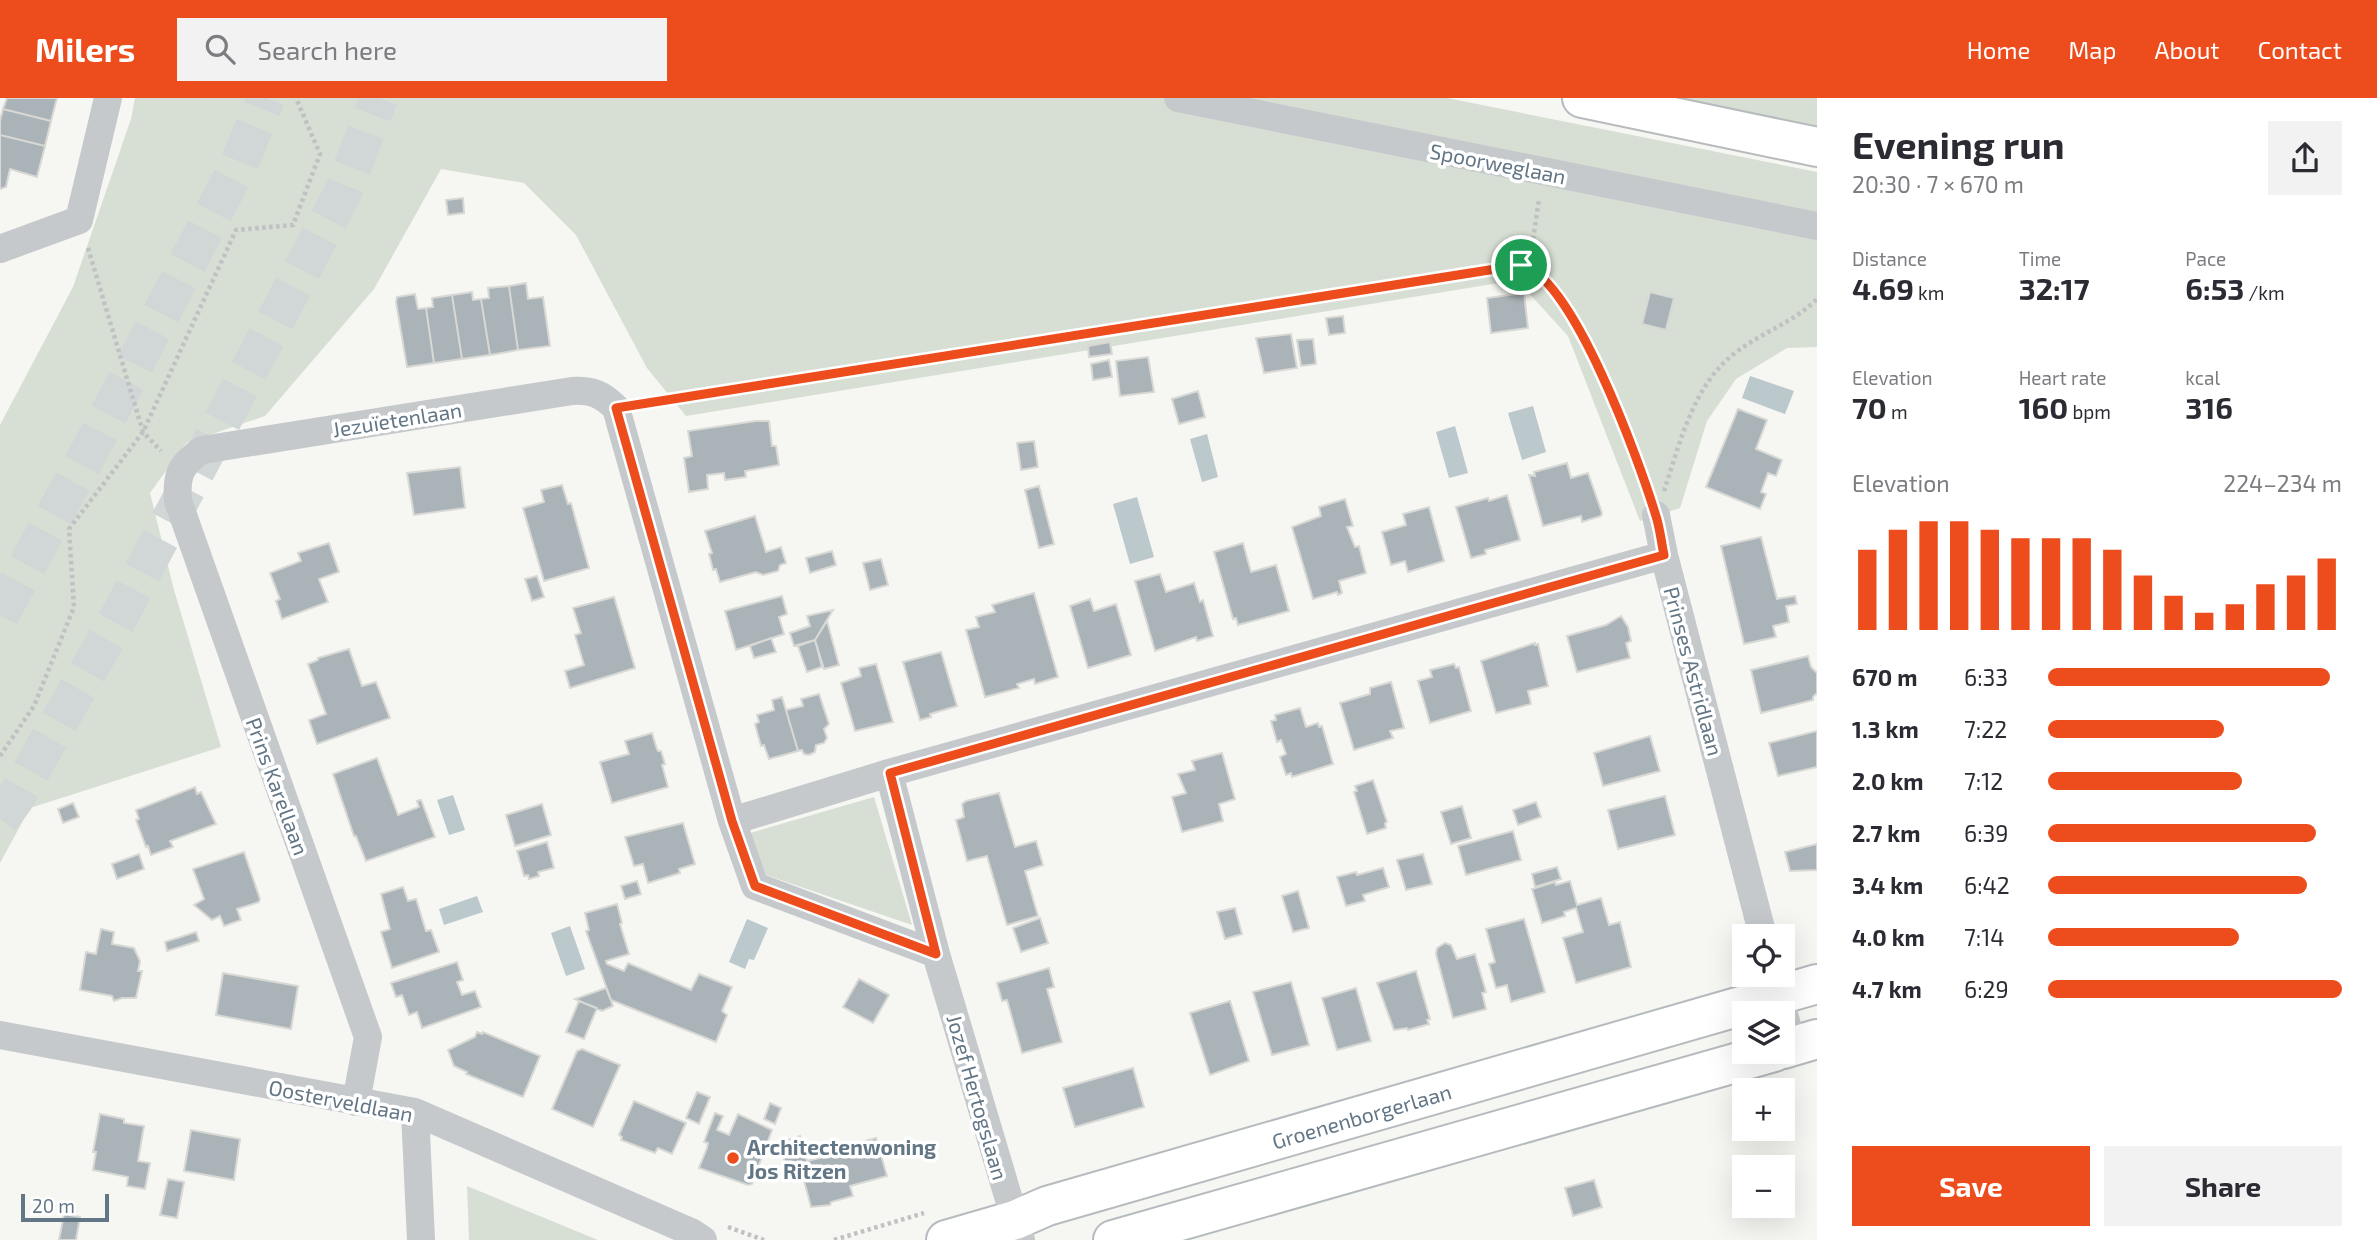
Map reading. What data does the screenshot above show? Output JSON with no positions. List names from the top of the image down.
{
  "streets": {
    "main road": ["Groenenborgerlaan"],
    "street": [
      "Spoorweglaan",
      "Jezuïetenlaan",
      "Prinses Astridlaan",
      "Prins Karellaan",
      "Jozef Hertogslaan",
      "Oosterveldlaan"
    ]
  },
  "crossings": [
    ["Jezuïetenlaan", "Prins Karellaan"],
    ["Prins Karellaan", "Oosterveldlaan"],
    ["Jozef Hertogslaan", "Groenenborgerlaan"]
  ],
  "places": ["Architectenwoning Jos Ritzen"],
  "scale_bar": "20 m",
  "page": {
    "header": "Milers",
    "search": "Search here",
    "nav": [
      "Home",
      "Map",
      "About",
      "Contact"
    ],
    "heading": ["Evening run", "20:30 · 7 × 670 m"],
    "stats": [
      ["Distance", "4.69 km"],
      ["Time", "32:17"],
      ["Pace", "6:53 /km"],
      ["Elevation", "70 m"],
      ["Heart rate", "160 bpm"],
      ["kcal", "316"]
    ],
    "chart": ["Elevation", "224–234 m"],
    "list": [
      {
        "name": "670 m",
        "note": "6:33"
      },
      {
        "name": "1.3 km",
        "note": "7:22"
      },
      {
        "name": "2.0 km",
        "note": "7:12"
      },
      {
        "name": "2.7 km",
        "note": "6:39"
      },
      {
        "name": "3.4 km",
        "note": "6:42"
      },
      {
        "name": "4.0 km",
        "note": "7:14"
      },
      {
        "name": "4.7 km",
        "note": "6:29"
      }
    ],
    "map_buttons": ["+", "−"],
    "buttons": ["Save", "Share"],
    "scale": "20 m"
  }
}
